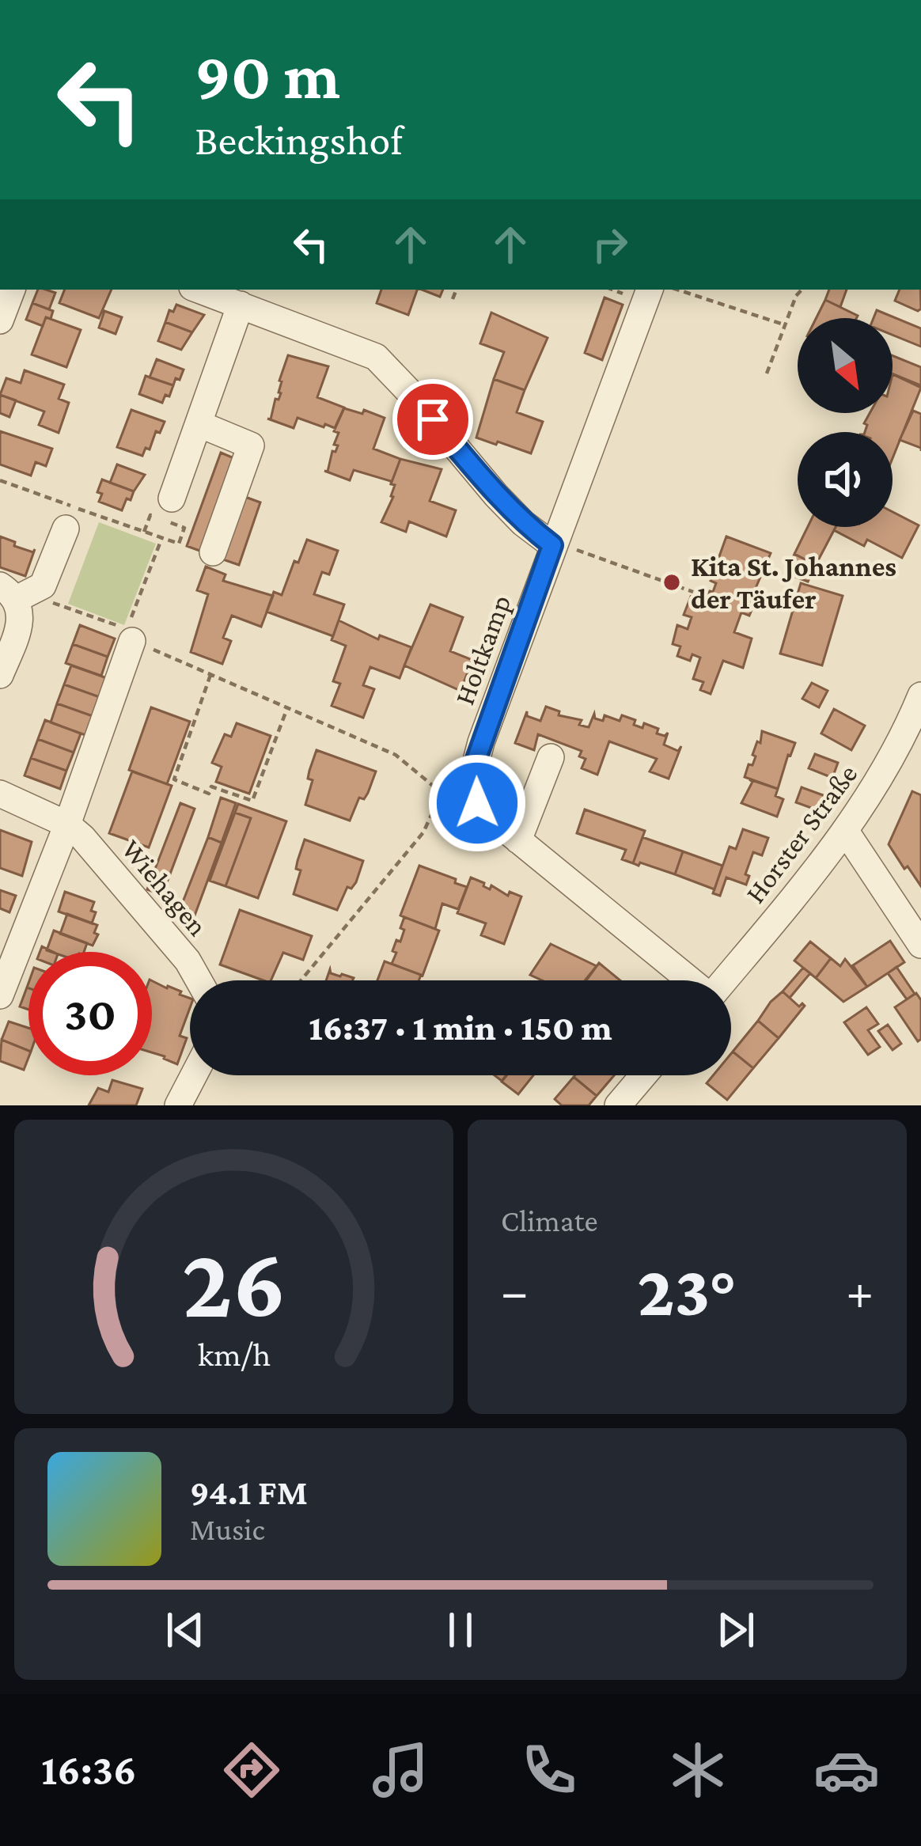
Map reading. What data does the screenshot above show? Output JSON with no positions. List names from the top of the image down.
{
  "streets": {
    "street": ["Holtkamp", "Horster Straße", "Wiehagen"]
  },
  "places": ["Kita St. Johannes der Täufer"],
  "north": "bottom right",
  "page": {
    "turn": ["90 m", "Beckingshof"],
    "limit": "30",
    "trip": "16:37 · 1 min · 150 m",
    "tile": "Climate",
    "heat": ["−", "23°", "+"],
    "song": ["94.1 FM", "Music"],
    "tabs": "16:36",
    "gauge": ["26", "km/h"]
  }
}
